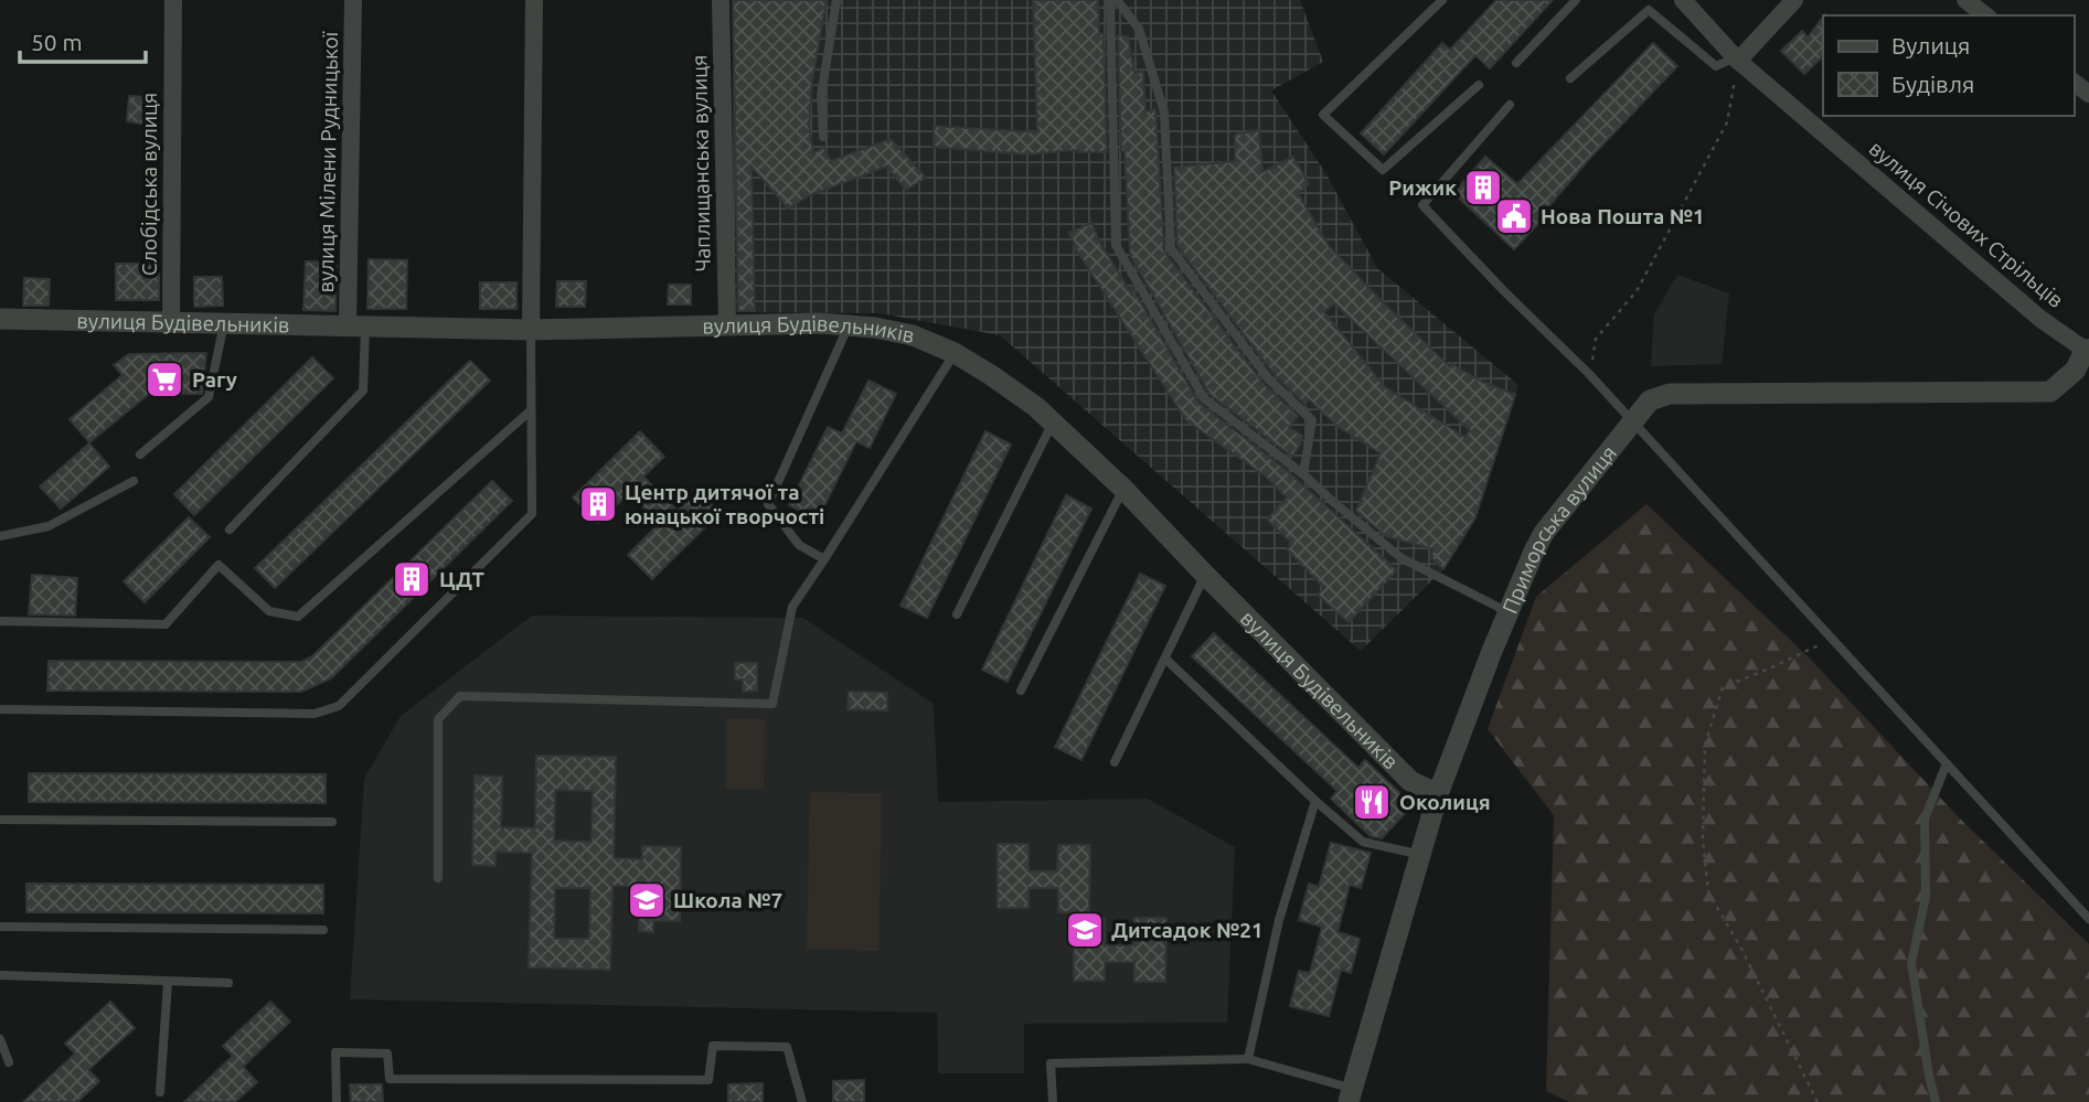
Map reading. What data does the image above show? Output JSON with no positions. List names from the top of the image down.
{
  "streets": {
    "street": [
      "вулиця Мілени Рудницької",
      "Чаплищанська вулиця",
      "Слобідська вулиця",
      "вулиця Січових Стрільців",
      "вулиця Будівельників",
      "Приморська вулиця"
    ]
  },
  "crossings": [
    ["вулиця Мілени Рудницької", "вулиця Будівельників"],
    ["Чаплищанська вулиця", "вулиця Будівельників"],
    ["Слобідська вулиця", "вулиця Будівельників"],
    ["вулиця Січових Стрільців", "Приморська вулиця"],
    ["вулиця Будівельників", "Приморська вулиця"]
  ],
  "places": {
    "building": ["Рижик", "Центр дитячої та юнацької творчості", "ЦДТ"],
    "public building": ["Нова Пошта №1"],
    "supermarket": ["Рагу"],
    "restaurant": ["Околиця"],
    "school or university": ["Школа №7", "Дитсадок №21"]
  },
  "legend": ["Вулиця", "Будівля"],
  "scale_bar": "50 m"
}
